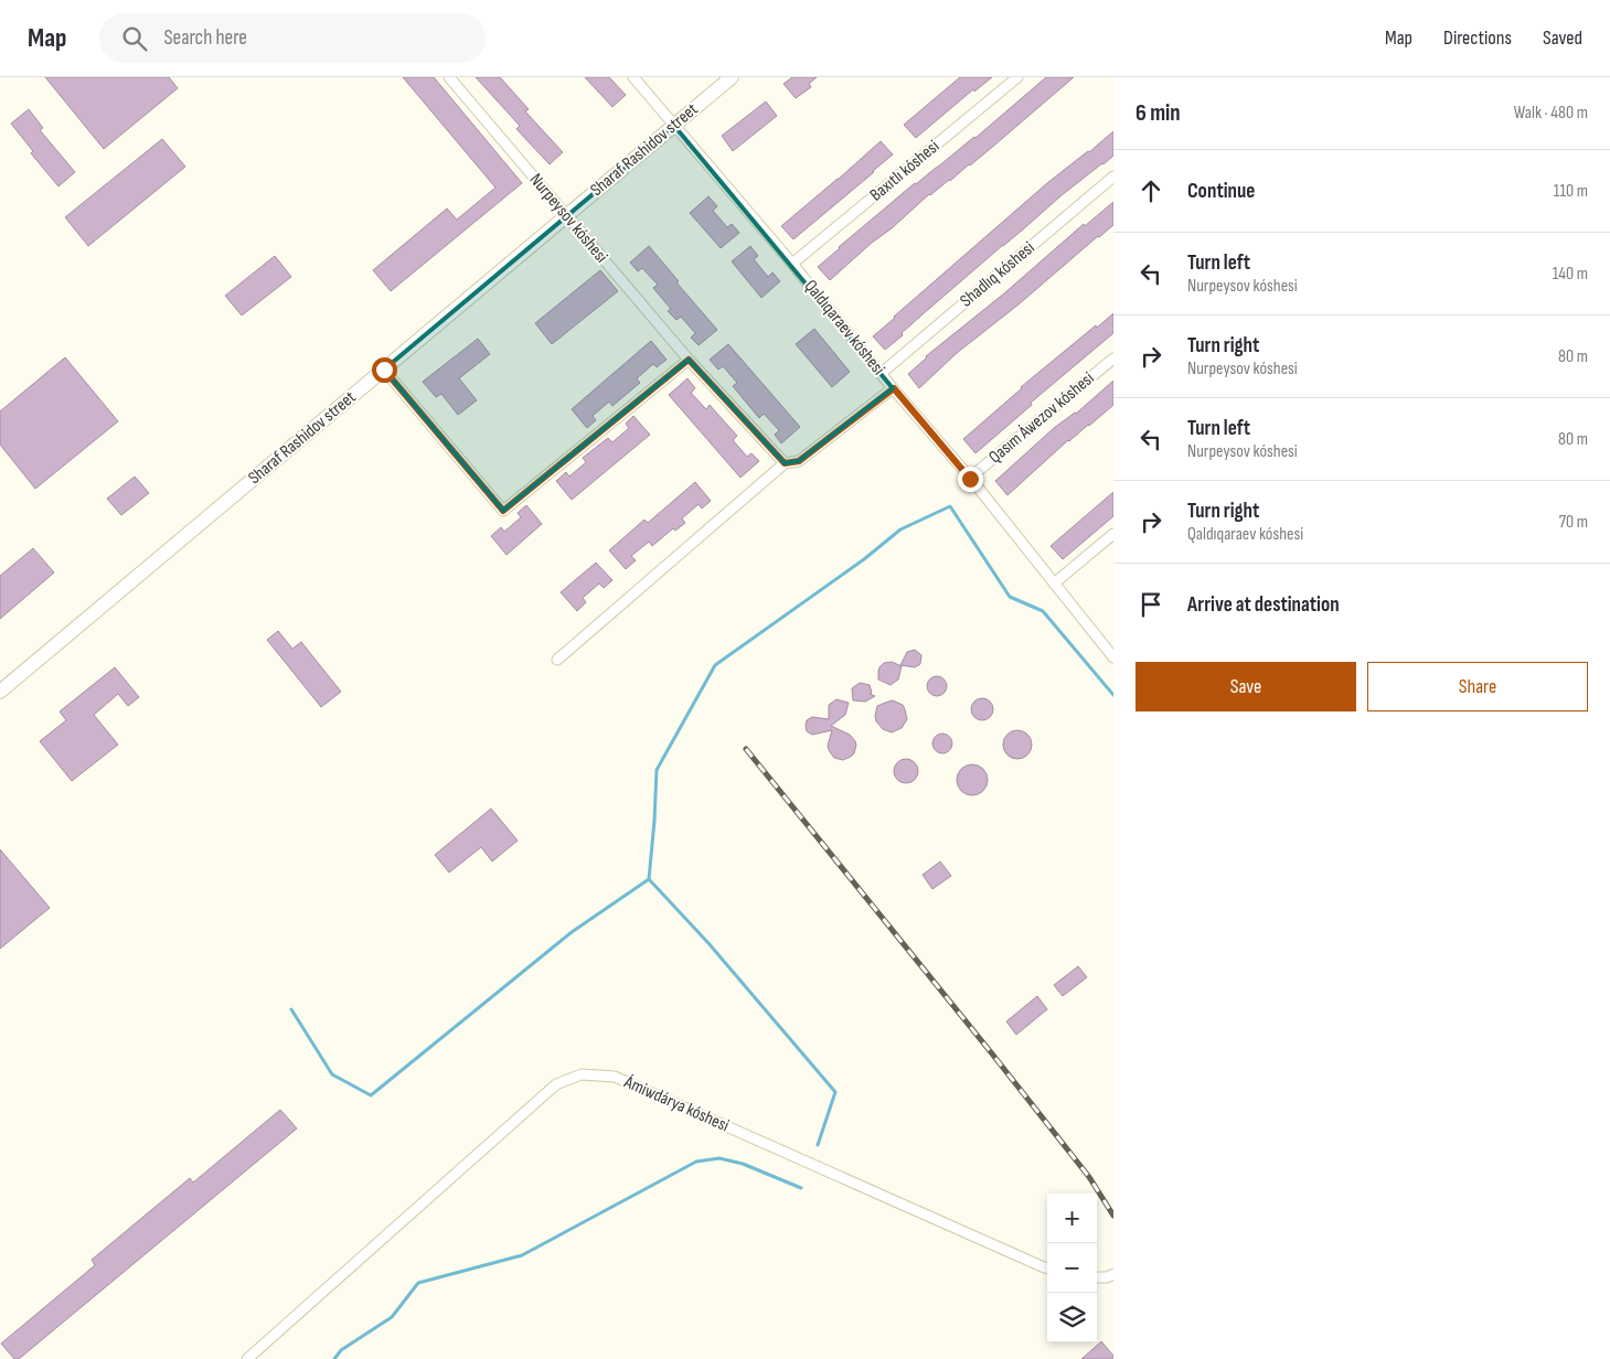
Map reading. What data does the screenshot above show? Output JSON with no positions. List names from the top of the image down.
{
  "streets": {
    "street": [
      "Sharaf Rashidov street",
      "Baxıtlı kóshesi",
      "Nurpeysov kóshesi",
      "Shadlıq kóshesi",
      "Qaldıqaraev kóshesi",
      "Qasım Áwezov kóshesi",
      "Ámiwdárya kóshesi"
    ]
  },
  "crossings": [
    ["Sharaf Rashidov street", "Nurpeysov kóshesi"],
    ["Sharaf Rashidov street", "Qaldıqaraev kóshesi"],
    ["Baxıtlı kóshesi", "Qaldıqaraev kóshesi"],
    ["Shadlıq kóshesi", "Qaldıqaraev kóshesi"],
    ["Qaldıqaraev kóshesi", "Qasım Áwezov kóshesi"]
  ],
  "page": {
    "header": "Map",
    "search": "Search here",
    "nav": ["Map", "Directions", "Saved"],
    "heading": ["6 min", "Walk · 480 m"],
    "list": [
      ["Continue", "110 m"],
      ["Turn left", "Nurpeysov kóshesi", "140 m"],
      ["Turn right", "Nurpeysov kóshesi", "80 m"],
      ["Turn left", "Nurpeysov kóshesi", "80 m"],
      ["Turn right", "Qaldıqaraev kóshesi", "70 m"],
      "Arrive at destination"
    ],
    "buttons": ["Save", "Share"],
    "map_buttons": ["+", "−"]
  }
}
